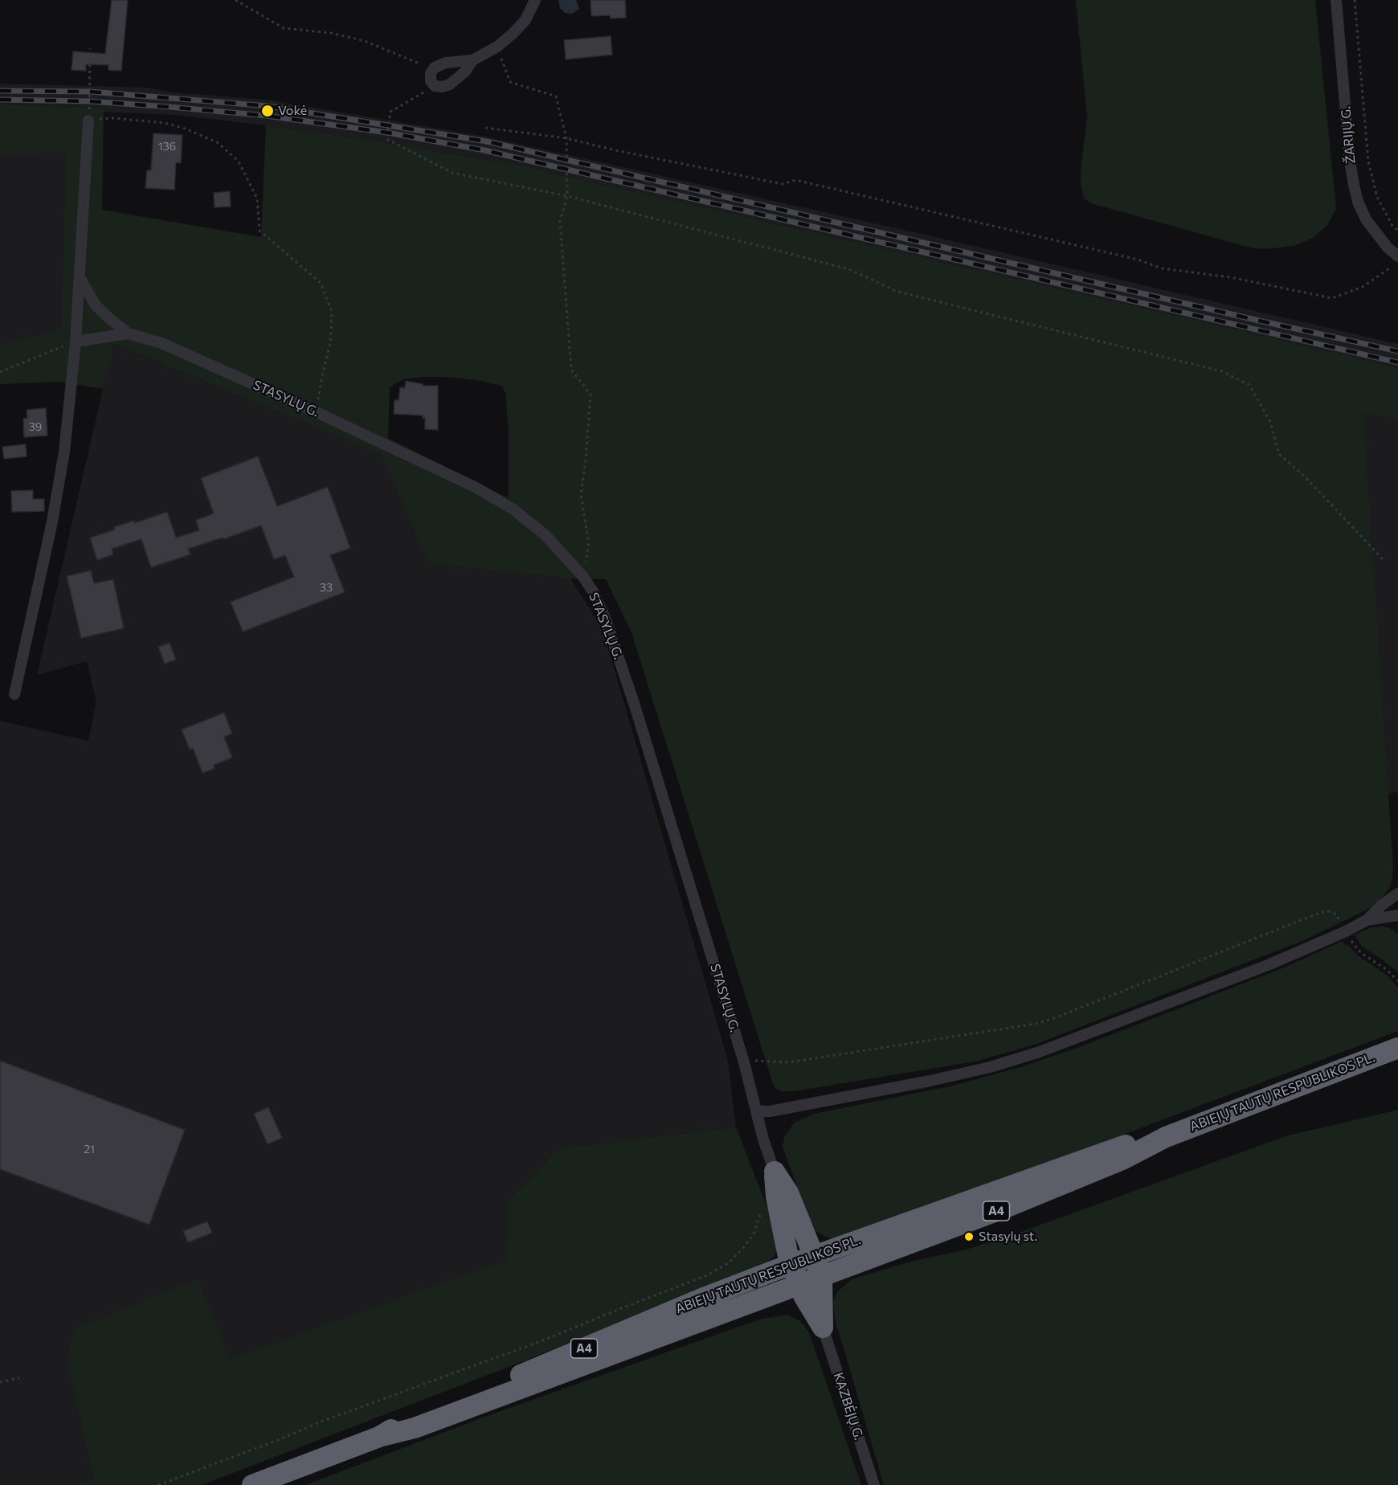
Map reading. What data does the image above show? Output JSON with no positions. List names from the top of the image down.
{
  "streets": {
    "highway": ["ABIEJŲ TAUTŲ RESPUBLIKOS PL.", "A4"],
    "street": ["ŽARIJŲ G.", "STASYLŲ G.", "KAZBĖJŲ G."]
  },
  "places": ["Vokė", "Stasylų st."],
  "house_numbers": [
    "136",
    "39",
    "33",
    "21"
  ]
}
